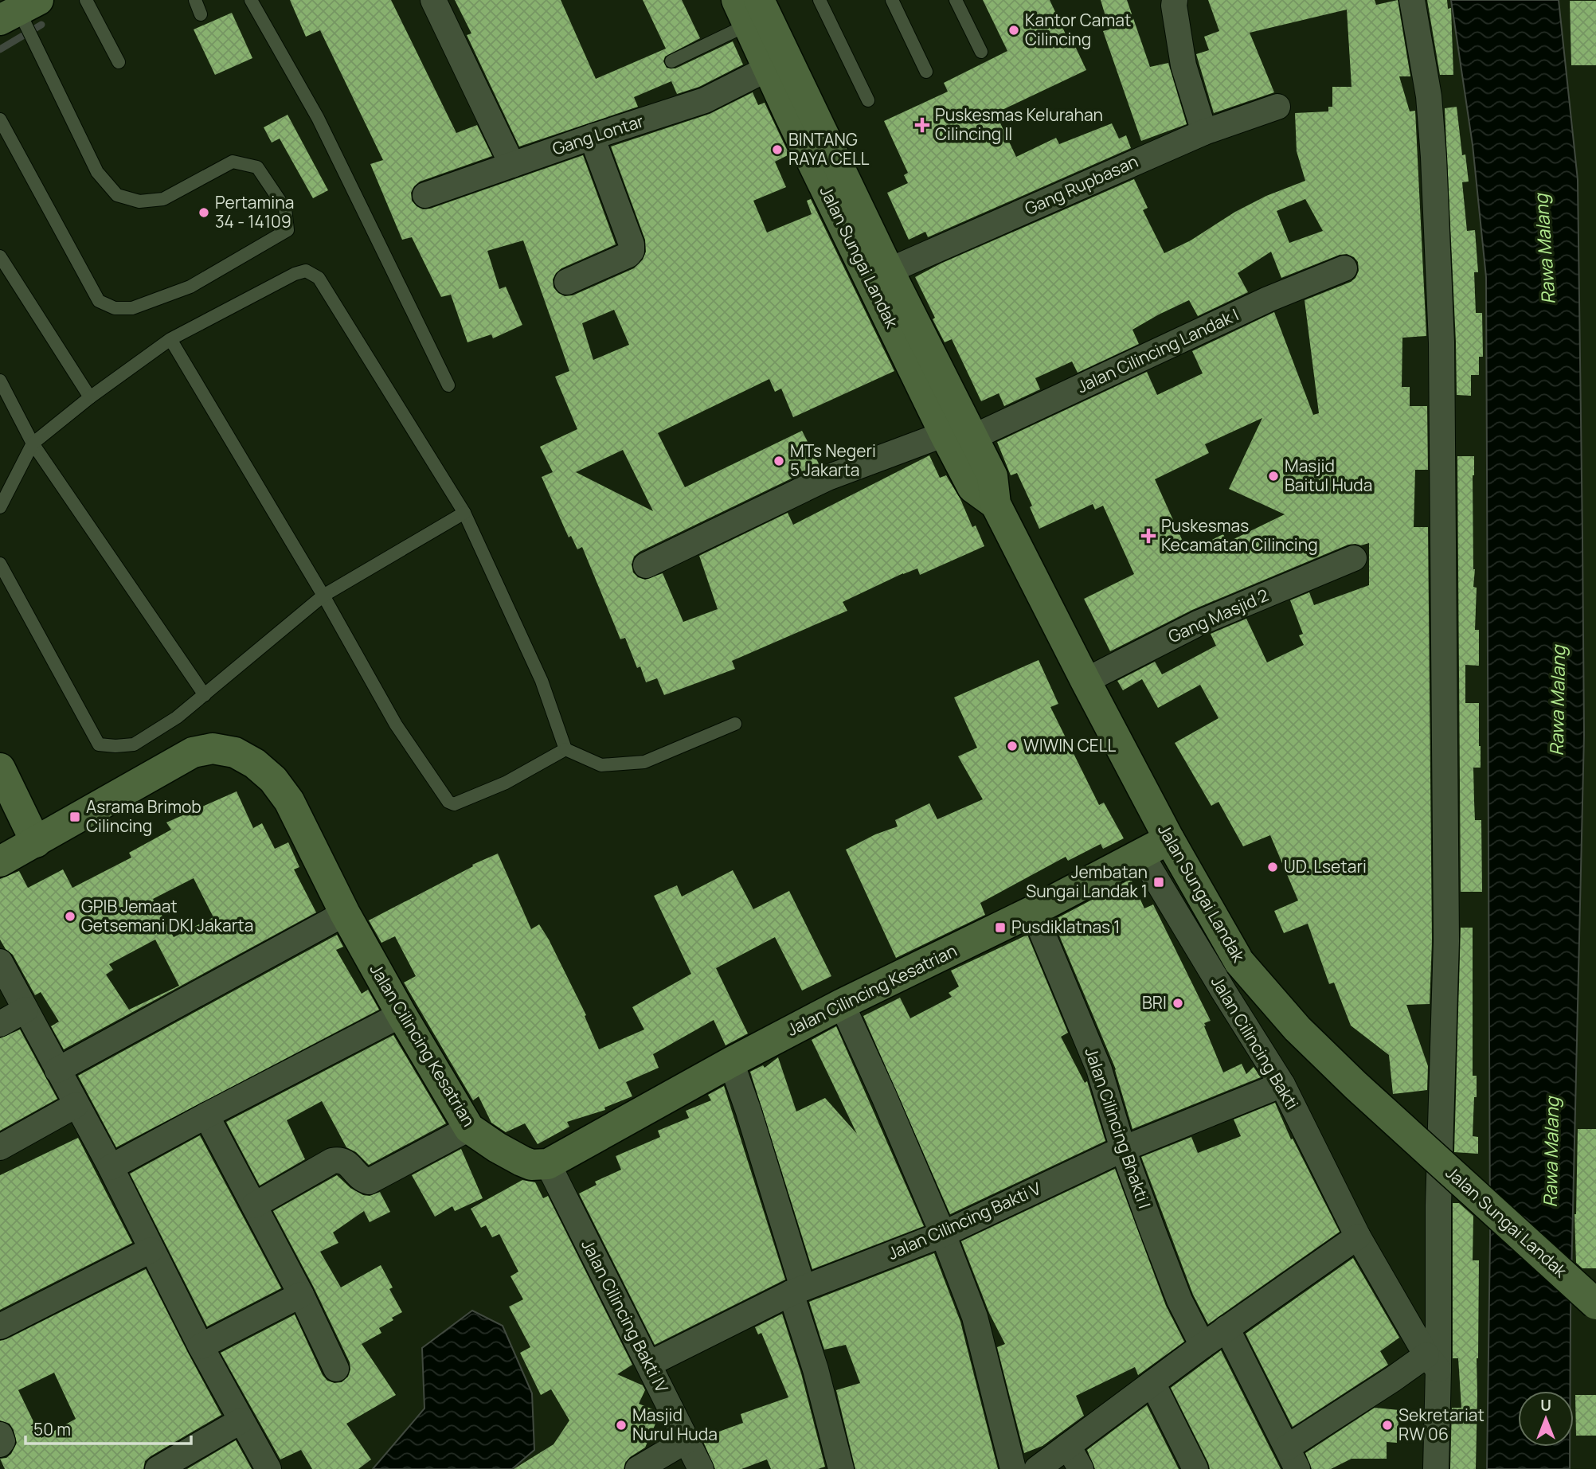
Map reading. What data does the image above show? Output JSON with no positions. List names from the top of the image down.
{
  "streets": {
    "street": [
      "Gang Lontar",
      "Gang Rupbasan",
      "Jalan Sungai Landak",
      "Jalan Cilincing Landak I",
      "Gang Masjid 2",
      "Jalan Cilincing Kesatrian",
      "Jalan Cilincing Bakti",
      "Jalan Cilincing Bhakti I",
      "Jalan Cilincing Bakti V",
      "Jalan Cilincing Bakti IV"
    ]
  },
  "crossings": [
    ["Gang Lontar", "Jalan Sungai Landak"],
    ["Gang Rupbasan", "Jalan Sungai Landak"],
    ["Jalan Sungai Landak", "Jalan Cilincing Landak I"],
    ["Jalan Sungai Landak", "Gang Masjid 2"],
    ["Jalan Sungai Landak", "Jalan Cilincing Kesatrian"],
    ["Jalan Cilincing Kesatrian", "Jalan Cilincing Bakti"],
    ["Jalan Cilincing Kesatrian", "Jalan Cilincing Bhakti I"],
    ["Jalan Cilincing Kesatrian", "Jalan Cilincing Bakti IV"],
    ["Jalan Cilincing Bakti", "Jalan Cilincing Bakti V"],
    ["Jalan Cilincing Bhakti I", "Jalan Cilincing Bakti V"],
    ["Jalan Cilincing Bakti V", "Jalan Cilincing Bakti IV"]
  ],
  "water": ["Rawa Malang"],
  "places": {
    "other": [
      "Kantor Camat Cilincing",
      "BINTANG RAYA CELL",
      "Pertamina 34 - 14109",
      "MTs Negeri 5 Jakarta",
      "Masjid Baitul Huda",
      "WIWIN CELL",
      "UD. Lsetari",
      "GPIB Jemaat Getsemani DKI Jakarta",
      "BRI",
      "Masjid Nurul Huda",
      "Sekretariat RW 06"
    ],
    "health": ["Puskesmas Kelurahan Cilincing II", "Puskesmas Kecamatan Cilincing"],
    "transit": ["Asrama Brimob Cilincing", "Jembatan Sungai Landak 1", "Pusdiklatnas 1"]
  },
  "scale_bar": "50 m",
  "north": "top"
}
